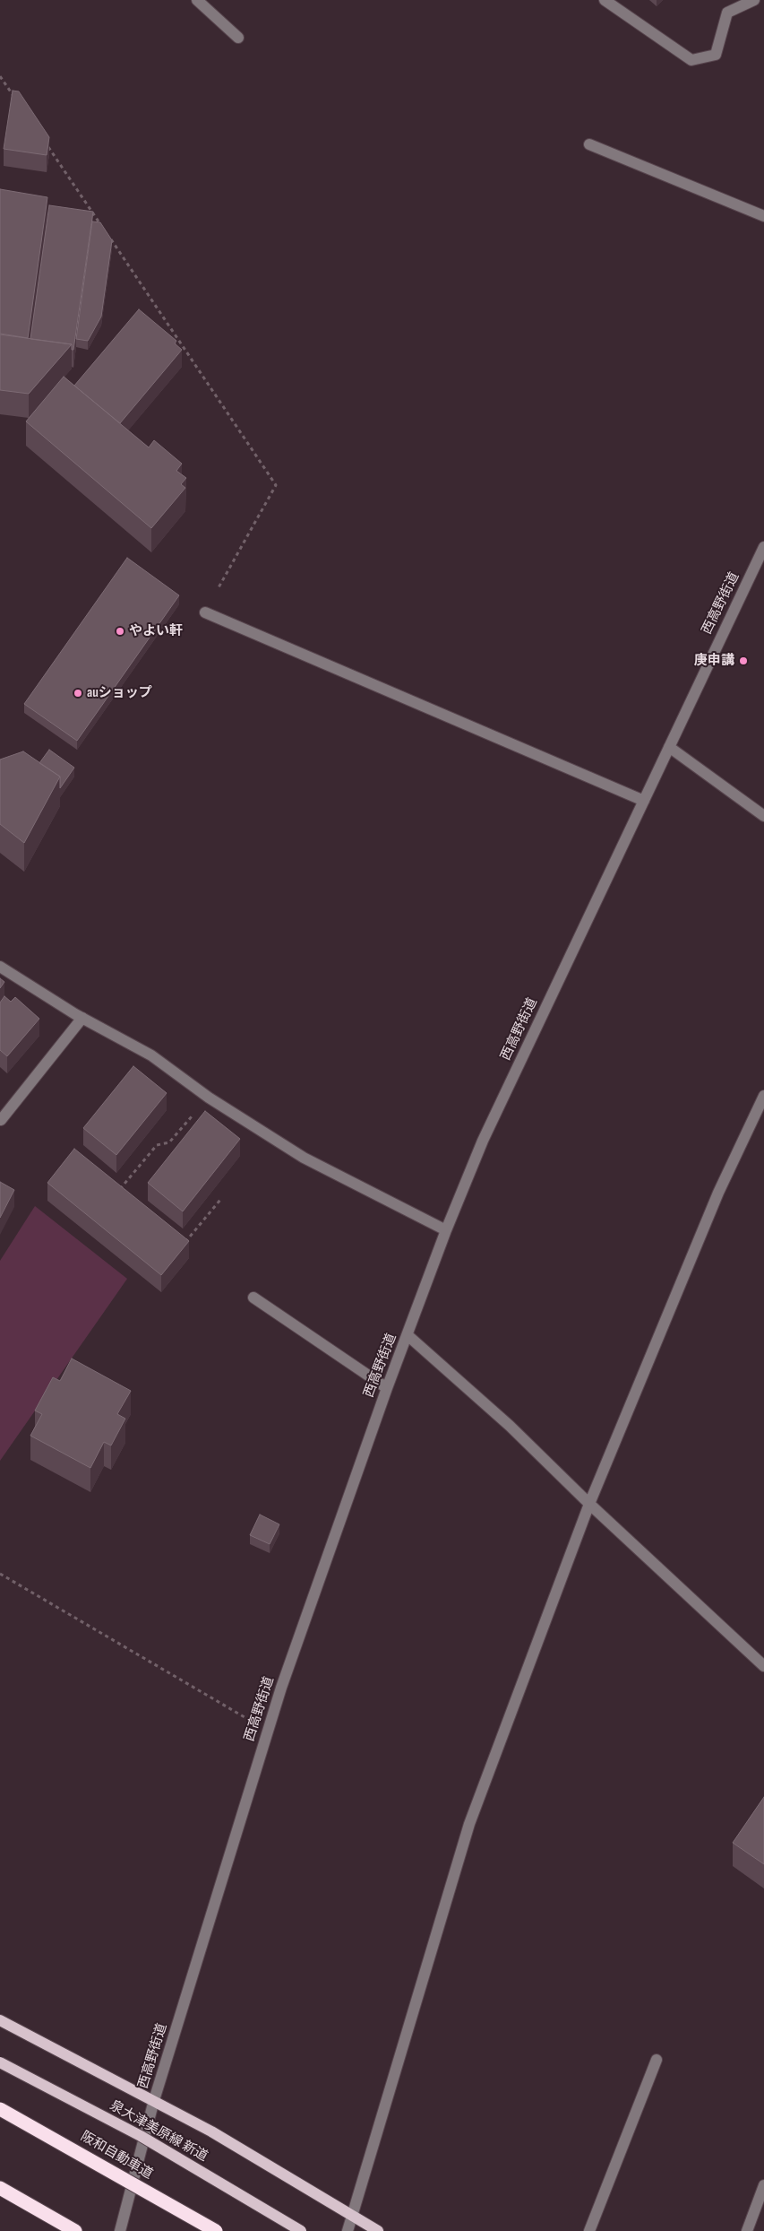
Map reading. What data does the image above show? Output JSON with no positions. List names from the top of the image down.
{
  "streets": {
    "highway": ["阪和自動車道"],
    "main road": ["泉大津美原線 新道"],
    "street": ["西高野街道"]
  },
  "places": ["やよい軒", "庚申講", "auショップ"]
}
